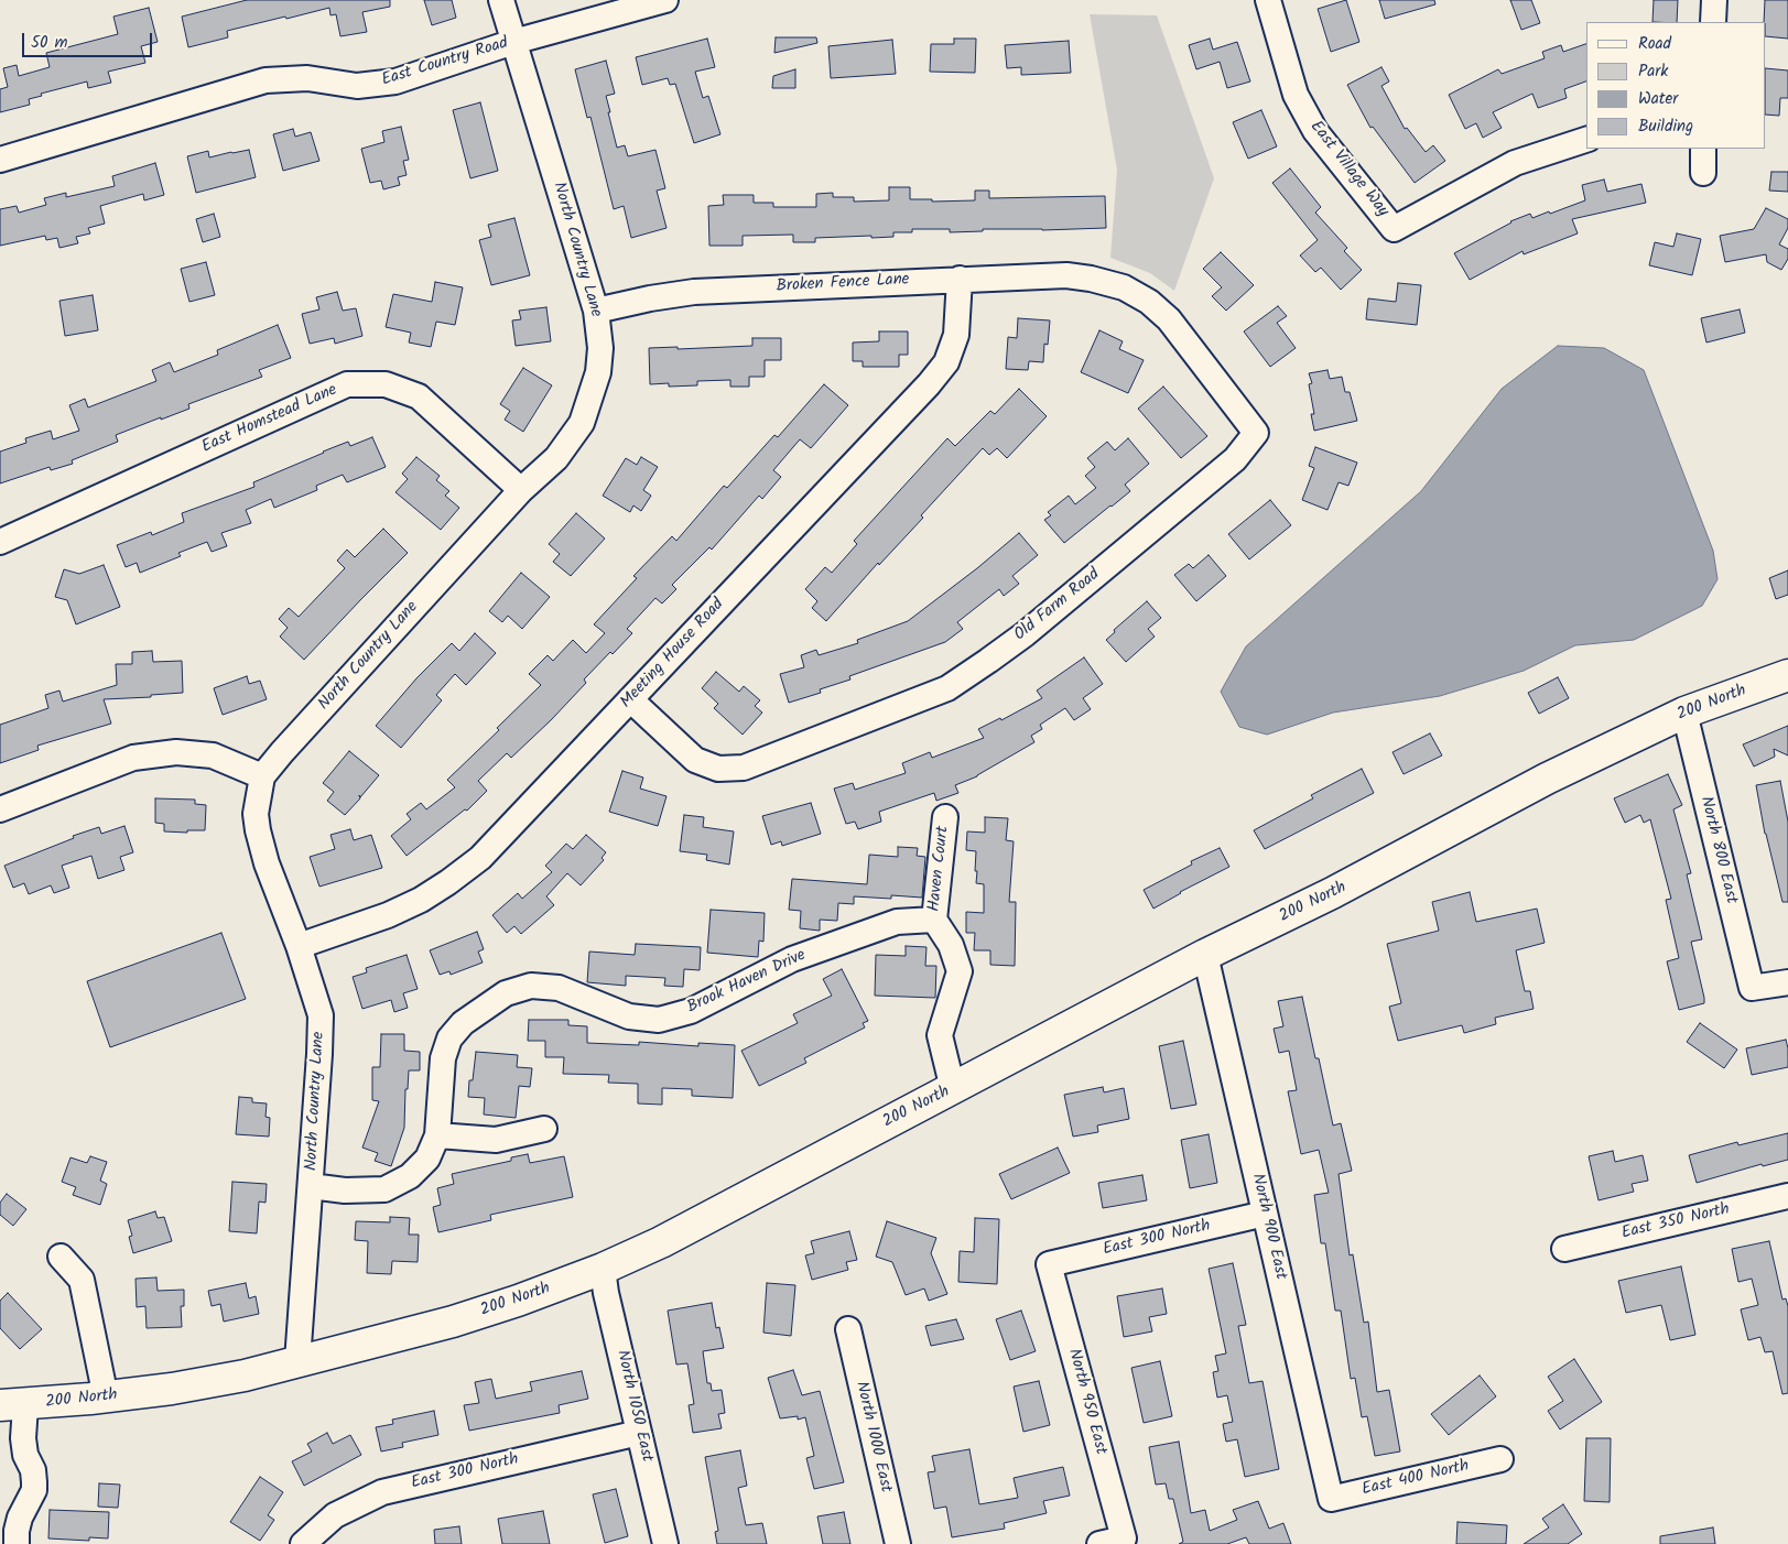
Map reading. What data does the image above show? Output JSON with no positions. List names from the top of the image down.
{
  "streets": {
    "main road": ["200 North"],
    "street": [
      "East Country Road",
      "East Village Way",
      "North Country Lane",
      "Broken Fence Lane",
      "East Homstead Lane",
      "Old Farm Road",
      "Meeting House Road",
      "North 800 East",
      "Haven Court",
      "Brook Haven Drive",
      "East 350 North",
      "North 900 East",
      "East 300 North",
      "North 950 East",
      "North 1050 East",
      "North 1000 East",
      "East 400 North"
    ]
  },
  "crossings": [
    ["East Country Road", "North Country Lane"],
    ["North Country Lane", "Broken Fence Lane"],
    ["North Country Lane", "East Homstead Lane"],
    ["North Country Lane", "Meeting House Road"],
    ["North Country Lane", "200 North"],
    ["North Country Lane", "Brook Haven Drive"],
    ["Broken Fence Lane", "Old Farm Road"],
    ["Broken Fence Lane", "Meeting House Road"],
    ["Old Farm Road", "Meeting House Road"],
    ["200 North", "North 800 East"],
    ["200 North", "North 900 East"],
    ["200 North", "North 1050 East"],
    ["Haven Court", "Brook Haven Drive"],
    ["North 900 East", "East 300 North"],
    ["North 900 East", "East 400 North"],
    ["East 300 North", "North 950 East"],
    ["East 300 North", "North 1050 East"]
  ],
  "legend": [
    "Road",
    "Park",
    "Water",
    "Building"
  ],
  "scale_bar": "50 m"
}
